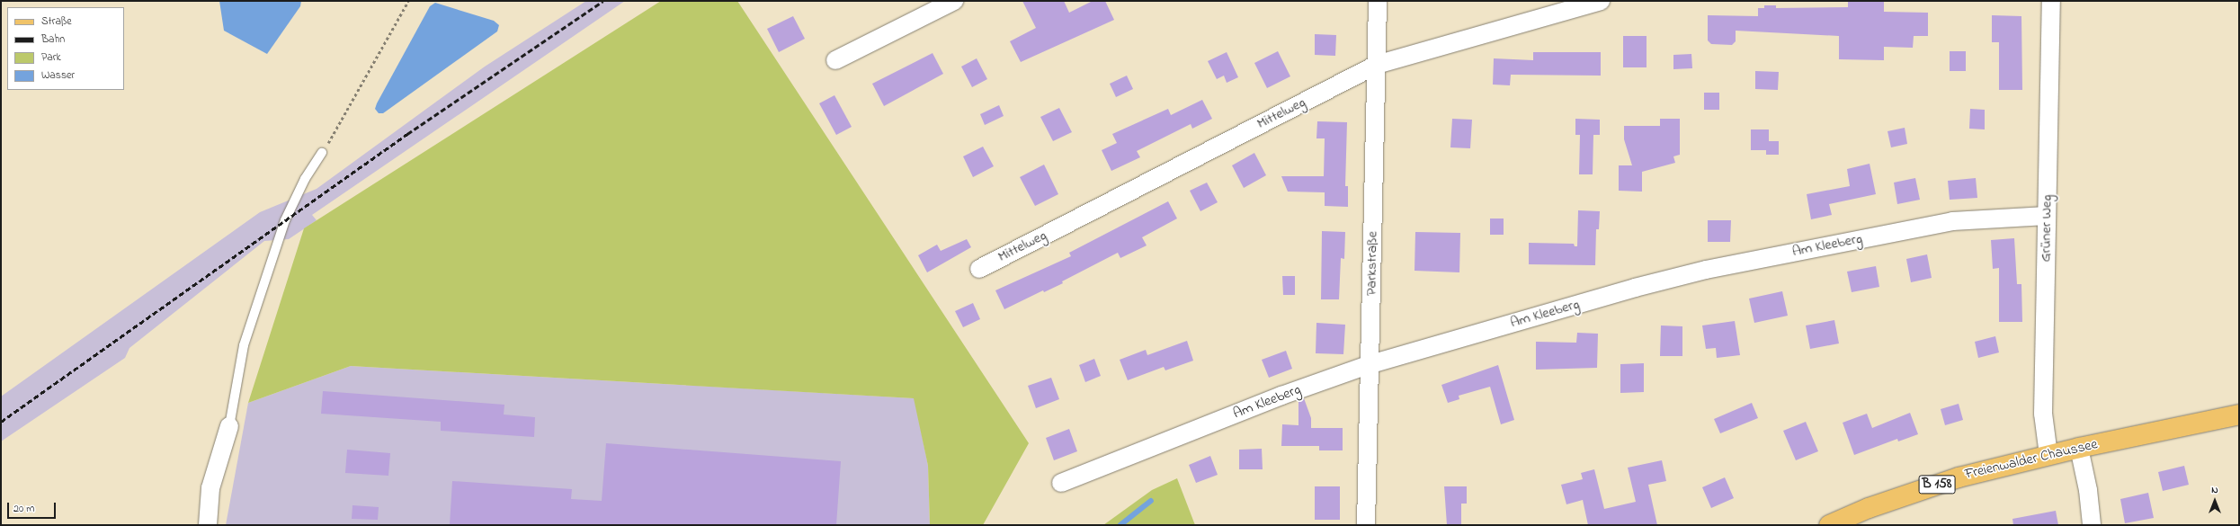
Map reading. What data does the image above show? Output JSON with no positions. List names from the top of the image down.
{
  "streets": {
    "main road": ["Freienwalder Chaussee", "B 158"],
    "street": [
      "Mittelweg",
      "Grüner Weg",
      "Am Kleeberg",
      "Parkstraße"
    ]
  },
  "crossings": [
    ["Mittelweg", "Parkstraße"],
    ["Grüner Weg", "Am Kleeberg"],
    ["Grüner Weg", "Freienwalder Chaussee"],
    ["Am Kleeberg", "Parkstraße"]
  ],
  "legend": [
    "Straße",
    "Bahn",
    "Park",
    "Wasser"
  ],
  "scale_bar": "20 m",
  "north": "top"
}
